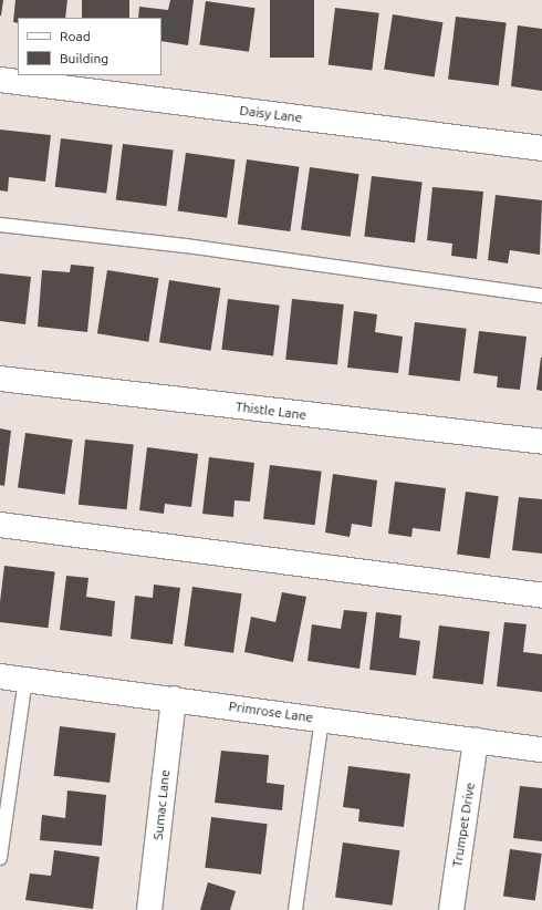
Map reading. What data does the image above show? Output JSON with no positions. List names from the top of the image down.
{
  "streets": {
    "street": [
      "Daisy Lane",
      "Thistle Lane",
      "Primrose Lane",
      "Sumac Lane",
      "Trumpet Drive"
    ]
  },
  "crossings": [
    ["Primrose Lane", "Sumac Lane"],
    ["Primrose Lane", "Trumpet Drive"]
  ],
  "legend": ["Road", "Building"]
}
